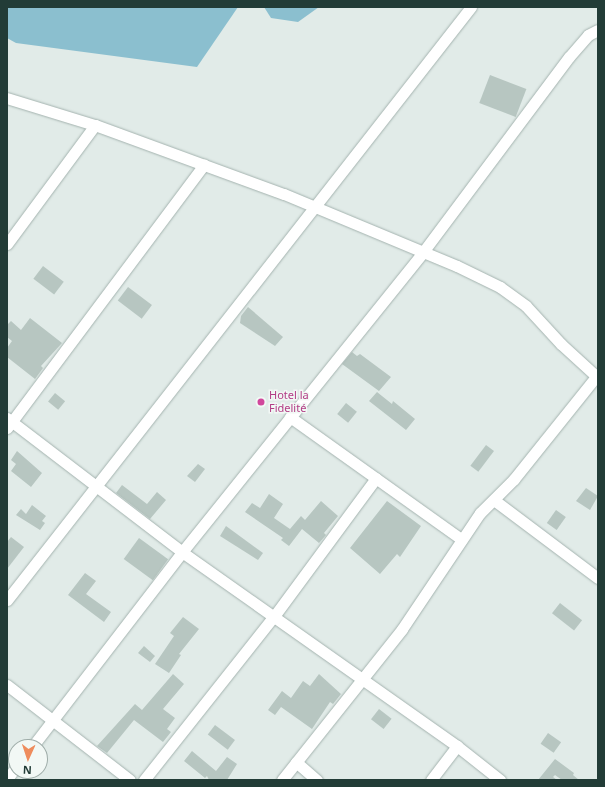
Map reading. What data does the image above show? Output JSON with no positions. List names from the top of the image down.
{
  "places": ["Hotel la Fidelité"],
  "north": "bottom"
}
